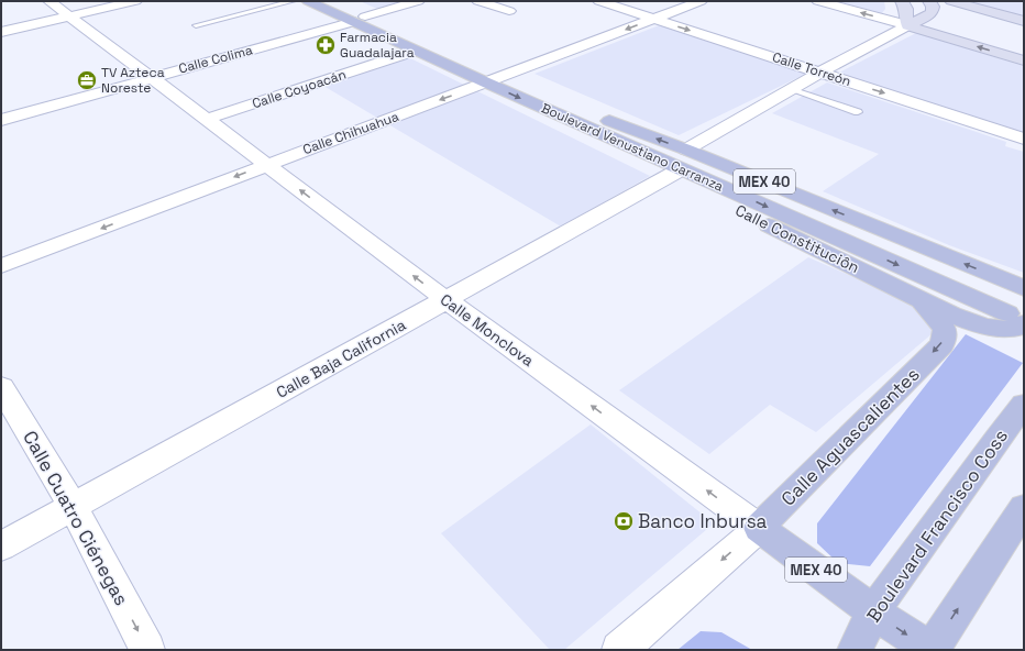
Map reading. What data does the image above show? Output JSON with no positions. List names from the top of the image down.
{
  "streets": {
    "main road": [
      "Boulevard Venustiano Carranza",
      "MEX 40",
      "Calle Constituciôn",
      "Calle Monclova",
      "Calle Aguascalientes",
      "Boulevard Francisco Coss"
    ],
    "street": [
      "Calle Colima",
      "Calle Torreón",
      "Calle Coyoacán",
      "Calle Chihuahua",
      "Calle Baja California",
      "Calle Cuatro Ciénegas"
    ]
  },
  "crossings": [
    ["Calle Colima", "Boulevard Venustiano Carranza"],
    ["Calle Colima", "Calle Monclova"],
    ["Calle Torreón", "Calle Chihuahua"],
    ["Calle Torreón", "Calle Baja California"],
    ["Calle Coyoacán", "Boulevard Venustiano Carranza"],
    ["Calle Coyoacán", "Calle Monclova"],
    ["Calle Chihuahua", "Boulevard Venustiano Carranza"],
    ["Calle Chihuahua", "Calle Monclova"],
    ["Boulevard Venustiano Carranza", "Calle Constituciôn"],
    ["Boulevard Venustiano Carranza", "Calle Baja California"],
    ["Calle Constituciôn", "Calle Baja California"],
    ["Calle Constituciôn", "Calle Aguascalientes"],
    ["Calle Monclova", "Calle Baja California"],
    ["Calle Monclova", "Calle Aguascalientes"],
    ["Calle Monclova", "Boulevard Francisco Coss"],
    ["Calle Baja California", "Calle Cuatro Ciénegas"]
  ],
  "one_way": ["Calle Torreón", "Calle Chihuahua", "Calle Cuatro Ciénegas"],
  "places": {
    "pharmacy": ["Farmacia Guadalajara"],
    "office": ["TV Azteca Noreste"],
    "bank": ["Banco Inbursa"]
  }
}
